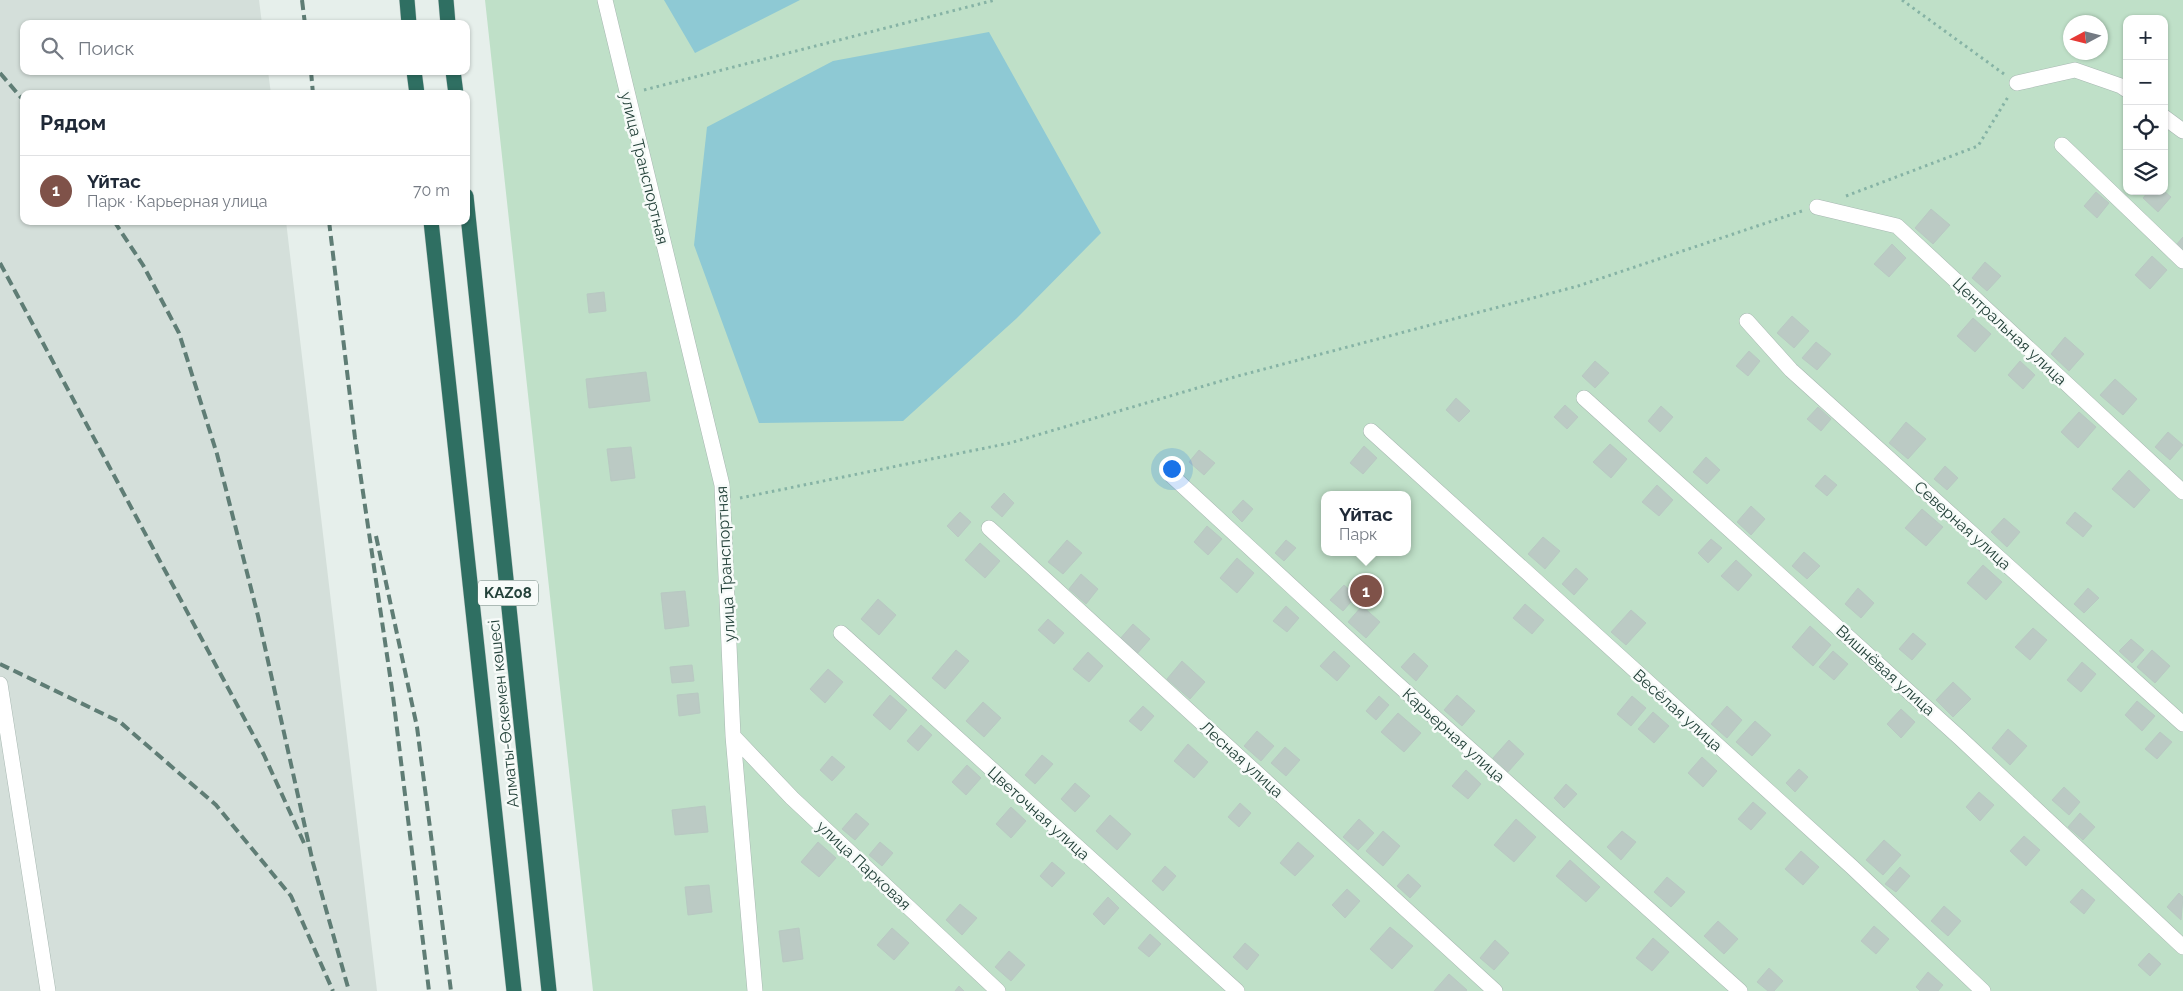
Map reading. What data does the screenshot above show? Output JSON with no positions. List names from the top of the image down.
{
  "streets": {
    "highway": ["KAZ08", "Алматы-Өскемен көшесі"],
    "street": [
      "улица Транспортная",
      "Центральная улица",
      "Северная улица",
      "Вишнёвая улица",
      "Весёлая улица",
      "Карьерная улица",
      "Лесная улица",
      "Цветочная улица",
      "улица Парковая"
    ]
  },
  "crossings": [
    ["улица Транспортная", "улица Парковая"]
  ],
  "north": "left",
  "page": {
    "map_buttons": ["+", "−"],
    "search": "Поиск",
    "heading": "Рядом",
    "list": [
      {
        "mark": "1",
        "name": "Үйтас",
        "note": "Парк · Карьерная улица",
        "value": "70 m"
      }
    ],
    "popup": ["Үйтас", "Парк"],
    "pins": "1"
  }
}
